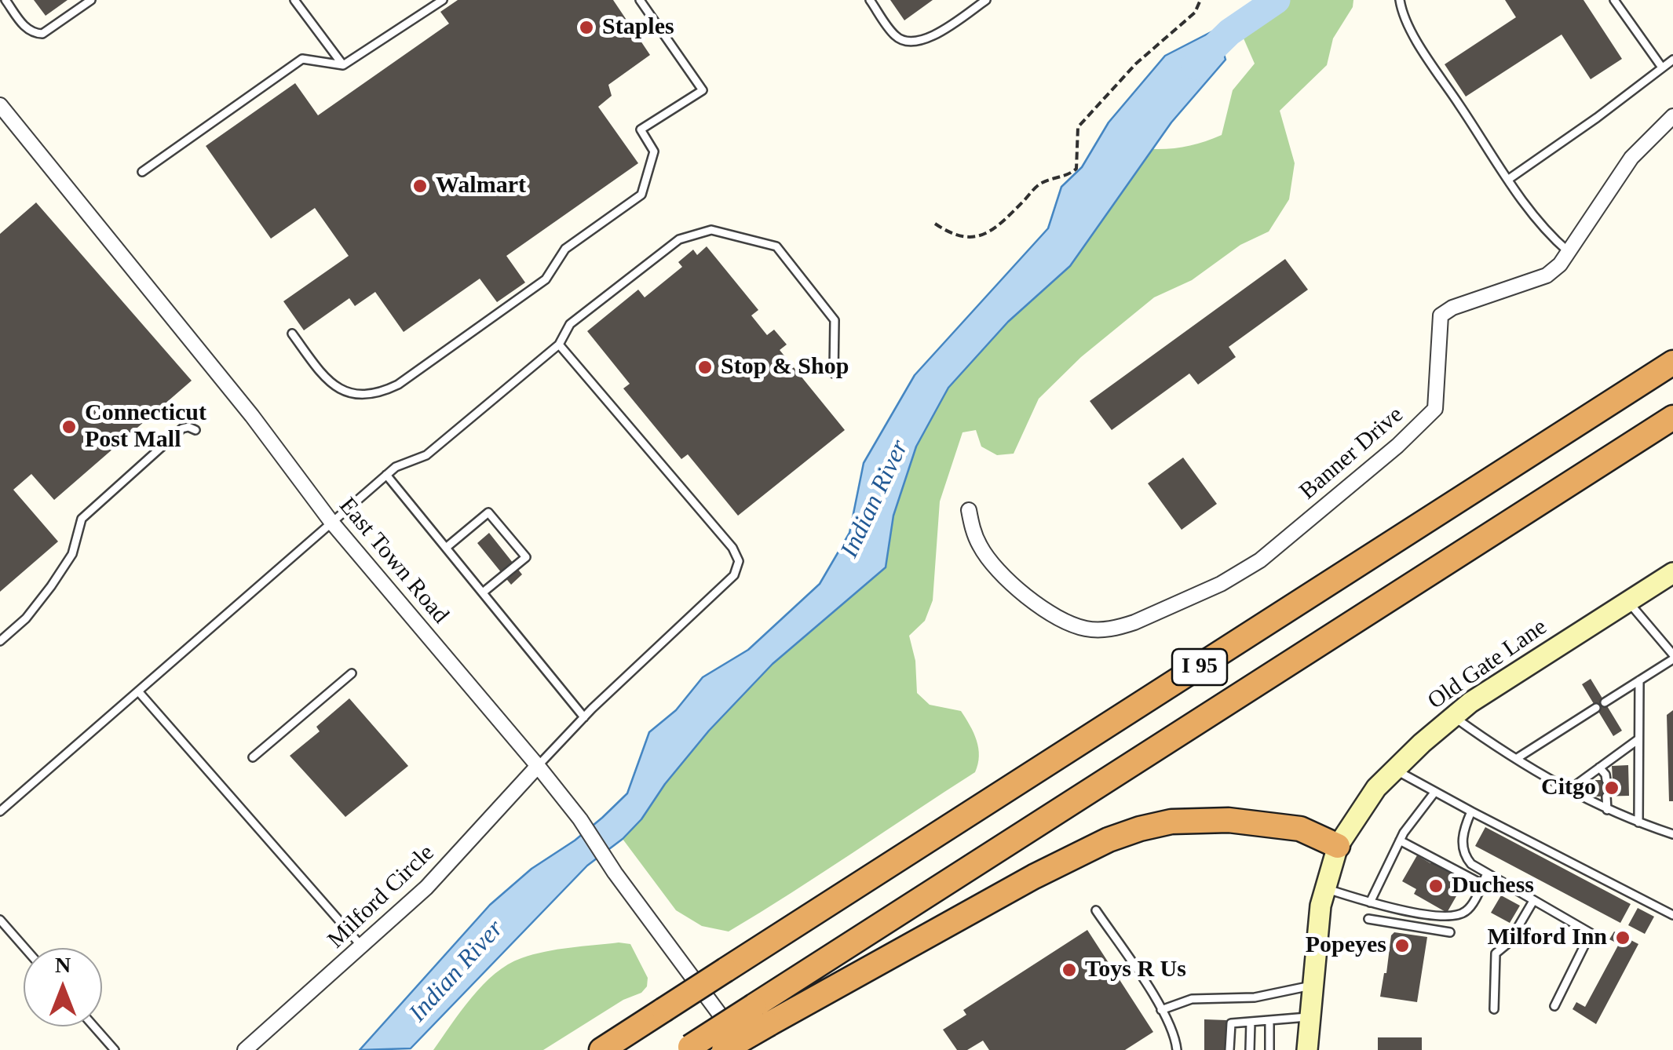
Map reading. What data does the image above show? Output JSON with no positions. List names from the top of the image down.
{
  "streets": {
    "highway": ["I 95"],
    "main road": ["Old Gate Lane"],
    "street": ["Banner Drive", "East Town Road", "Milford Circle"]
  },
  "crossings": [
    ["East Town Road", "Milford Circle"]
  ],
  "water": ["Indian River"],
  "places": [
    "Staples",
    "Walmart",
    "Stop & Shop",
    "Connecticut Post Mall",
    "Citgo",
    "Duchess",
    "Milford Inn",
    "Popeyes",
    "Toys R Us"
  ],
  "north": "top"
}
